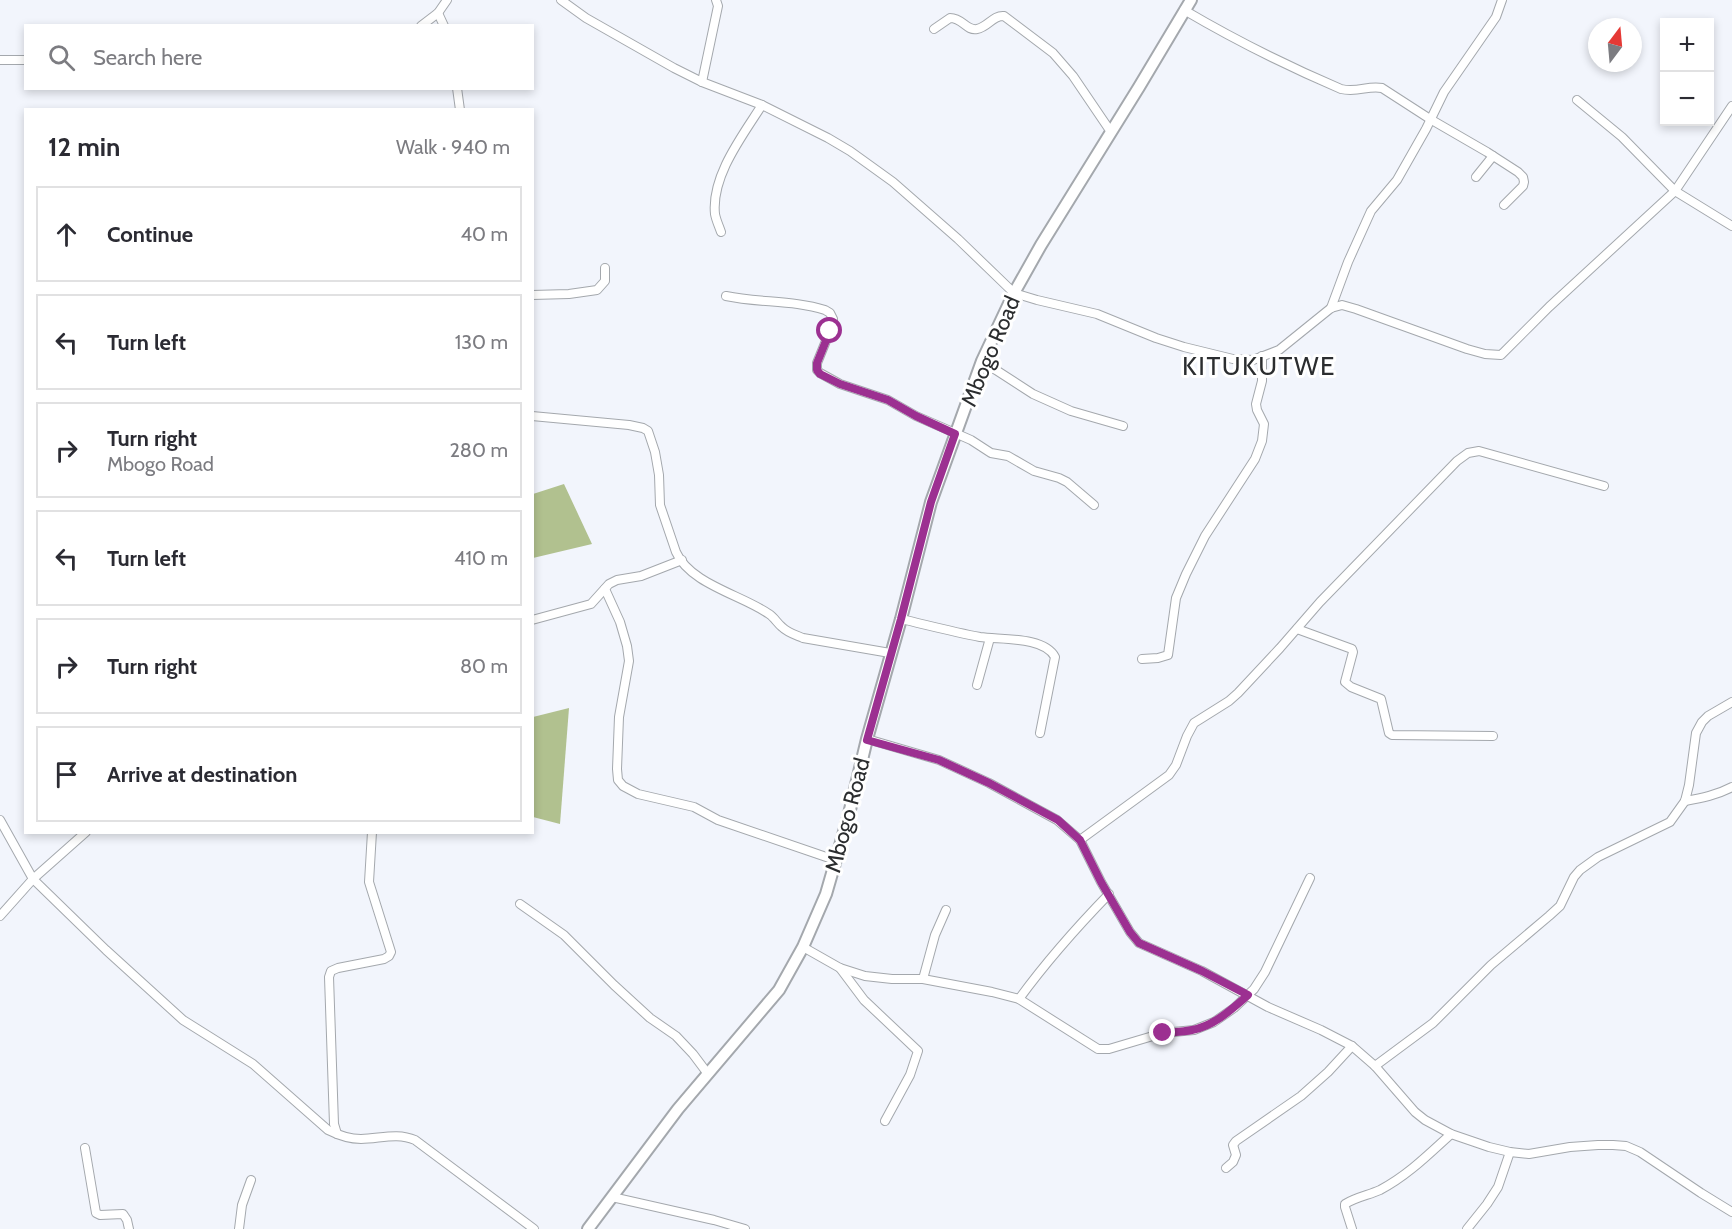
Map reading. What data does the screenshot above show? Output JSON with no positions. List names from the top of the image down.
{
  "streets": {
    "main road": ["Mbogo Road"]
  },
  "districts": ["KITUKUTWE"],
  "north": "top",
  "page": {
    "map_buttons": ["+", "−"],
    "search": "Search here",
    "heading": ["12 min", "Walk · 940 m"],
    "list": [
      ["Continue", "40 m"],
      ["Turn left", "130 m"],
      ["Turn right", "Mbogo Road", "280 m"],
      ["Turn left", "410 m"],
      ["Turn right", "80 m"],
      "Arrive at destination"
    ]
  }
}
